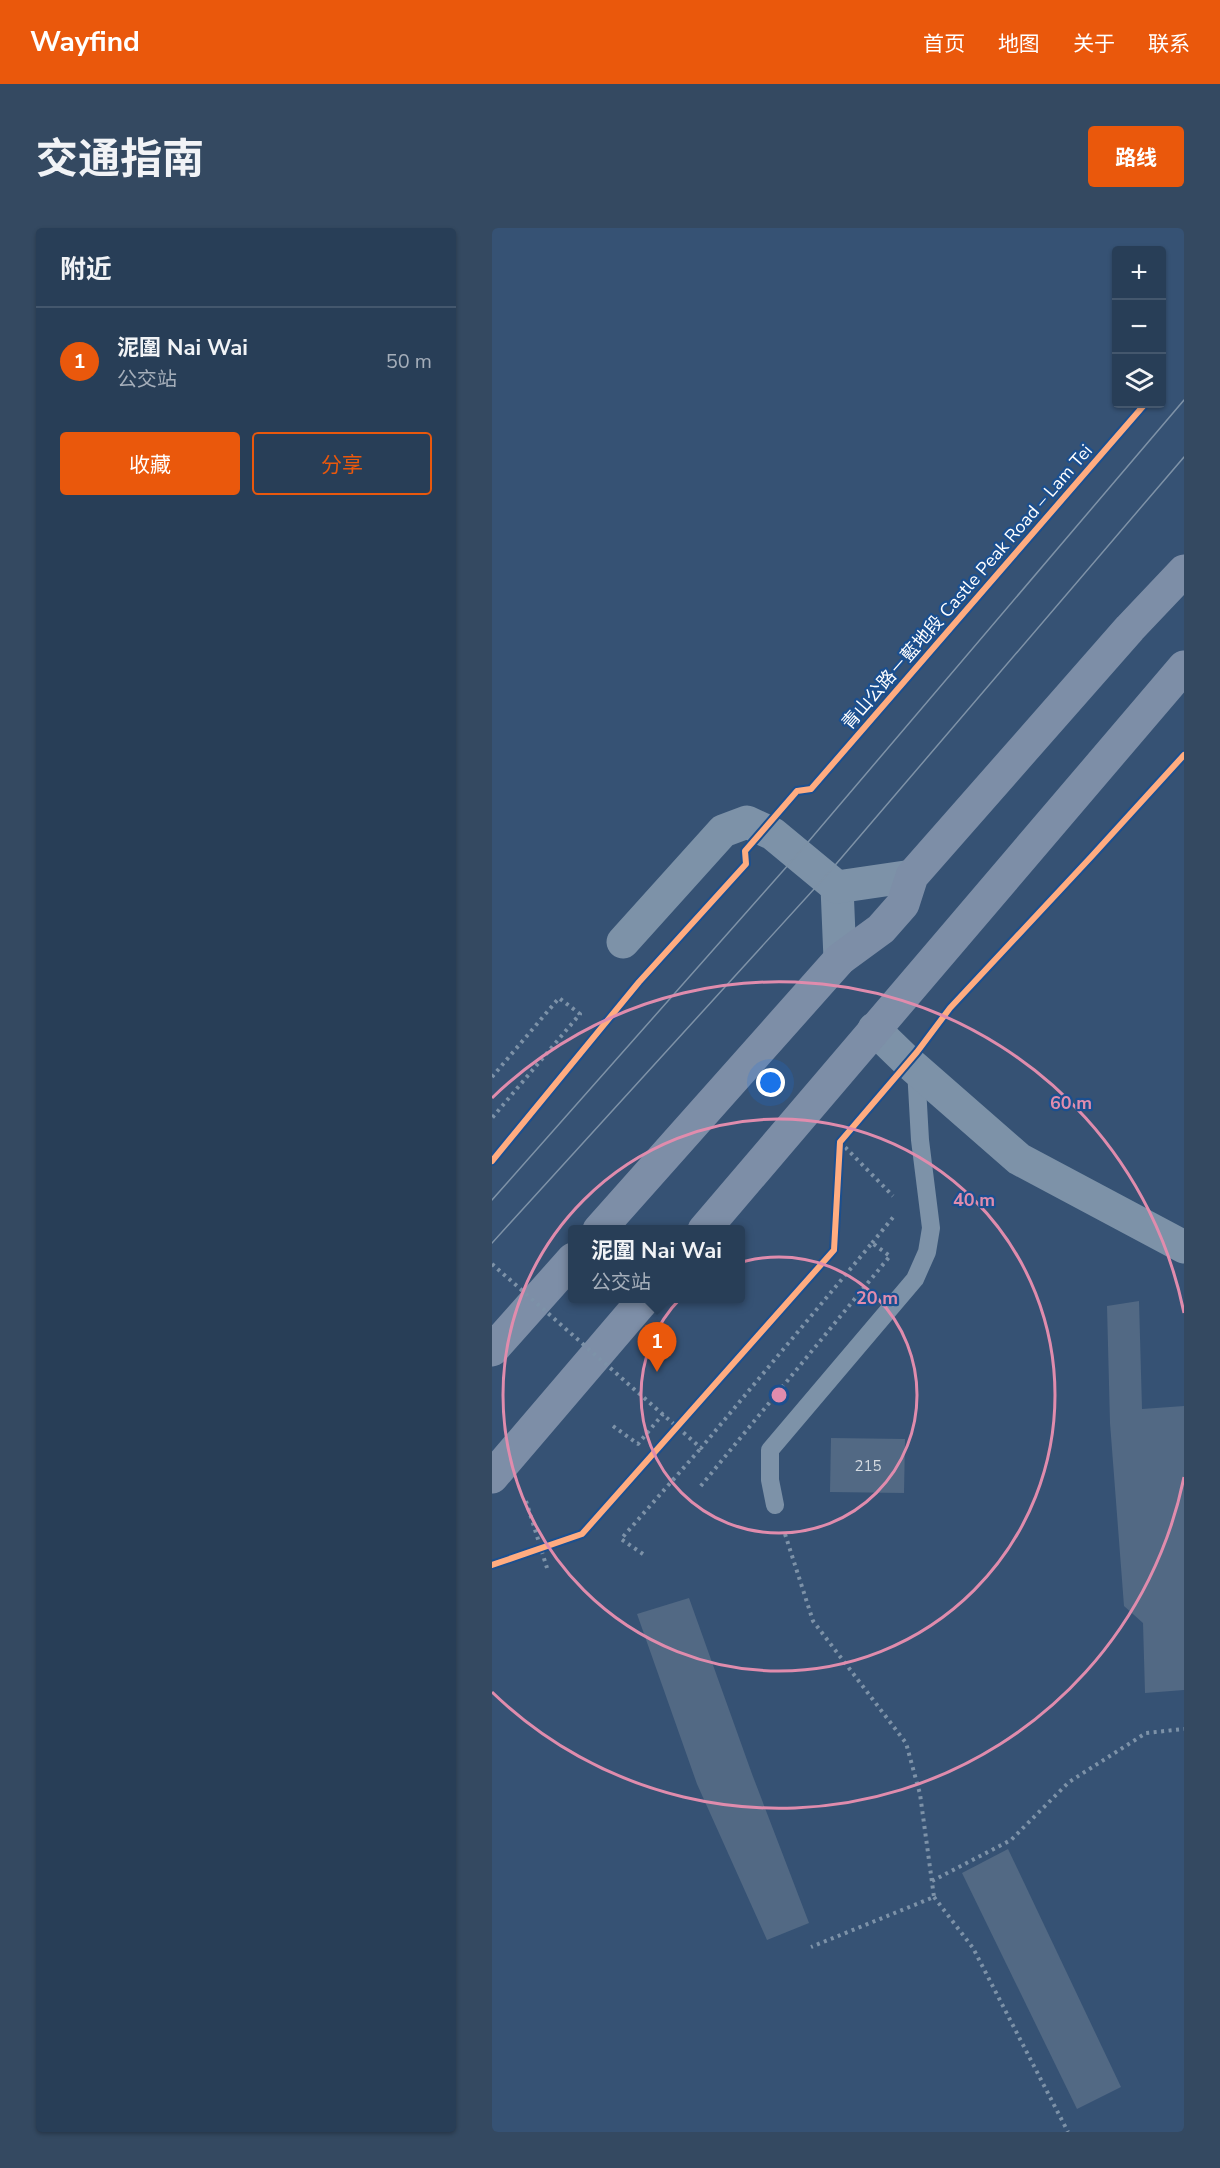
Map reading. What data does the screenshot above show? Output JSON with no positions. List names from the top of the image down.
{
  "streets": {
    "cycle path": ["青山公路－藍地段 Castle Peak Road – Lam Tei"]
  },
  "house_numbers": ["215"],
  "page": {
    "header": "Wayfind",
    "nav": [
      "首页",
      "地图",
      "关于",
      "联系"
    ],
    "title": "交通指南",
    "buttons": [
      "路线",
      ["收藏", "分享"]
    ],
    "heading": "附近",
    "map_buttons": ["+", "−"],
    "list": [
      {
        "mark": "1",
        "name": "泥圍 Nai Wai",
        "note": "公交站",
        "value": "50 m"
      }
    ],
    "popup": ["泥圍 Nai Wai", "公交站"],
    "pins": "1"
  },
  "rings": ["60 m", "40 m", "20 m"]
}
